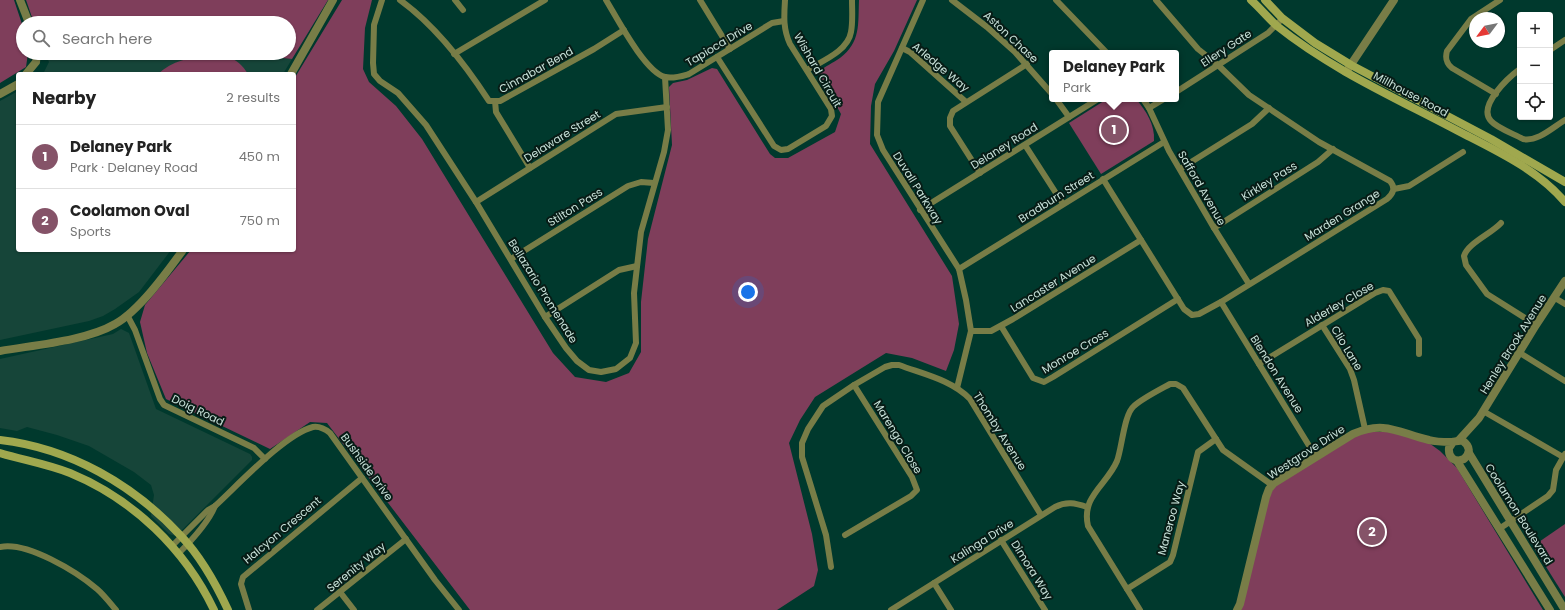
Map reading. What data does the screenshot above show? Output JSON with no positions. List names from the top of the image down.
{
  "streets": {
    "main road": ["Millhouse Road"],
    "street": [
      "Aston Chase",
      "Tapioca Drive",
      "Ellery Gate",
      "Arledge Way",
      "Cinnabar Bend",
      "Wishard Circuit",
      "Delaware Street",
      "Delaney Road",
      "Kirkley Pass",
      "Duvall Parkway",
      "Safford Avenue",
      "Bradburn Street",
      "Stilton Pass",
      "Marden Grange",
      "Lancaster Avenue",
      "Bellazario Promenade",
      "Alderley Close",
      "Henley Brook Avenue",
      "Clio Lane",
      "Monroe Cross",
      "Blendon Avenue",
      "Doig Road",
      "Thomby Avenue",
      "Marengo Close",
      "Westgrove Drive",
      "Bushside Drive",
      "Coolamon Boulevard",
      "Maneroo Way",
      "Halcyon Crescent",
      "Kalinga Drive",
      "Serenity Way",
      "Dimora Way"
    ]
  },
  "crossings": [
    ["Tapioca Drive", "Wishard Circuit"],
    ["Tapioca Drive", "Bellazario Promenade"],
    ["Ellery Gate", "Millhouse Road"],
    ["Ellery Gate", "Marden Grange"],
    ["Arledge Way", "Duvall Parkway"],
    ["Delaware Street", "Bellazario Promenade"],
    ["Delaney Road", "Duvall Parkway"],
    ["Kirkley Pass", "Safford Avenue"],
    ["Kirkley Pass", "Marden Grange"],
    ["Duvall Parkway", "Bradburn Street"],
    ["Duvall Parkway", "Lancaster Avenue"],
    ["Duvall Parkway", "Thomby Avenue"],
    ["Safford Avenue", "Bradburn Street"],
    ["Safford Avenue", "Marden Grange"],
    ["Bradburn Street", "Marden Grange"],
    ["Stilton Pass", "Bellazario Promenade"],
    ["Marden Grange", "Lancaster Avenue"],
    ["Marden Grange", "Monroe Cross"],
    ["Marden Grange", "Blendon Avenue"],
    ["Lancaster Avenue", "Monroe Cross"],
    ["Alderley Close", "Clio Lane"],
    ["Alderley Close", "Blendon Avenue"],
    ["Henley Brook Avenue", "Westgrove Drive"],
    ["Henley Brook Avenue", "Coolamon Boulevard"],
    ["Clio Lane", "Westgrove Drive"],
    ["Blendon Avenue", "Westgrove Drive"],
    ["Doig Road", "Bushside Drive"],
    ["Thomby Avenue", "Marengo Close"],
    ["Thomby Avenue", "Kalinga Drive"],
    ["Westgrove Drive", "Coolamon Boulevard"],
    ["Bushside Drive", "Halcyon Crescent"],
    ["Bushside Drive", "Serenity Way"],
    ["Kalinga Drive", "Dimora Way"]
  ],
  "north": "bottom left",
  "page": {
    "map_buttons": ["+", "−"],
    "search": "Search here",
    "popup": ["Delaney Park", "Park"],
    "heading": ["Nearby", "2 results"],
    "pins": ["1", "2"],
    "list": [
      {
        "mark": "1",
        "name": "Delaney Park",
        "note": "Park · Delaney Road",
        "value": "450 m"
      },
      {
        "mark": "2",
        "name": "Coolamon Oval",
        "note": "Sports",
        "value": "750 m"
      }
    ]
  }
}
